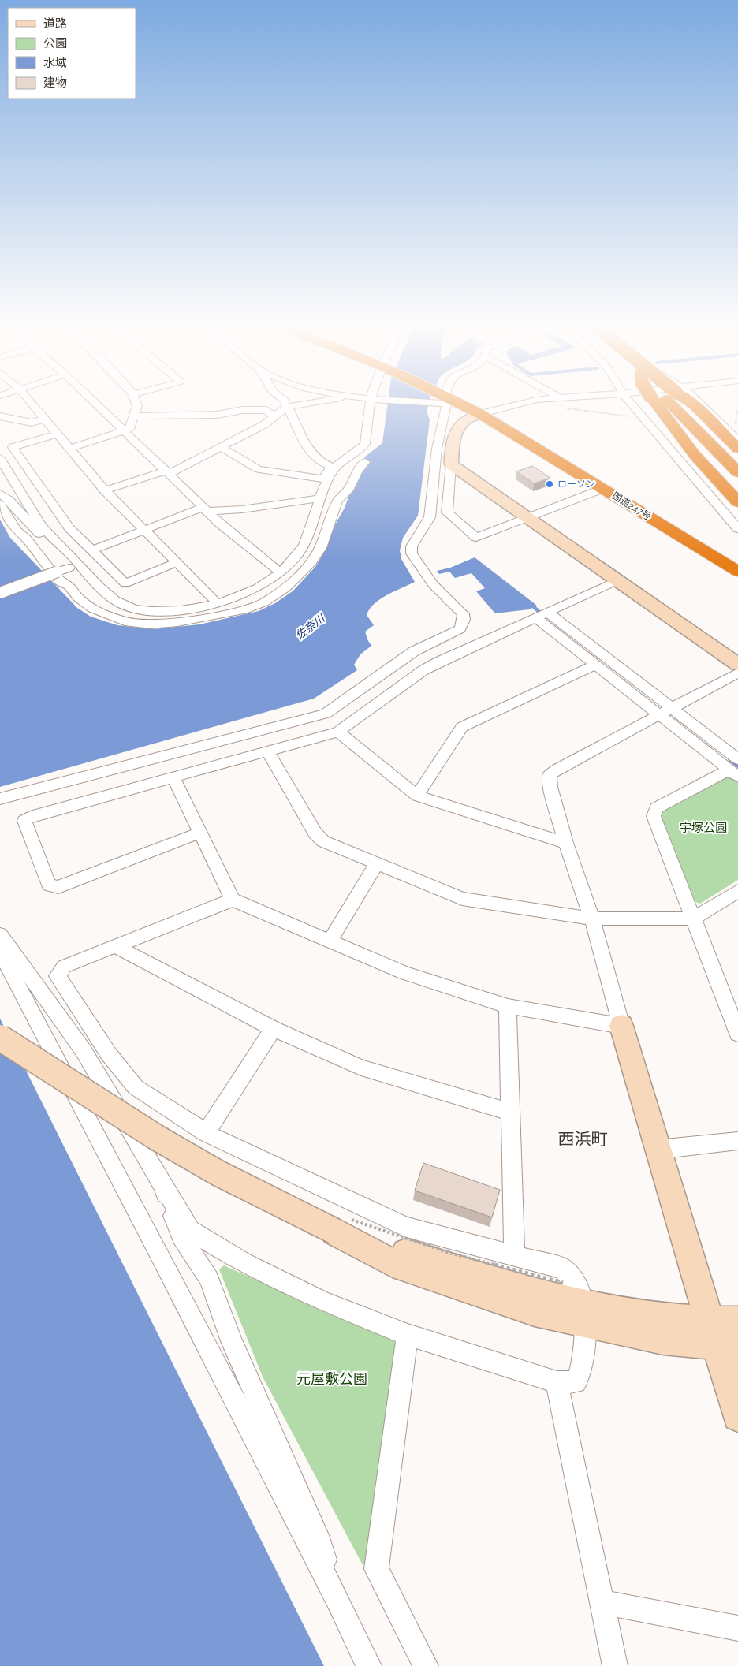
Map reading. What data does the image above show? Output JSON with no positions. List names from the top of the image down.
{
  "streets": {
    "highway": ["国道247号"]
  },
  "districts": ["西浜町"],
  "water": ["佐奈川"],
  "parks": ["宇塚公園", "元屋敷公園"],
  "places": ["ローソン"],
  "legend": [
    "道路",
    "公園",
    "水域",
    "建物"
  ]
}
